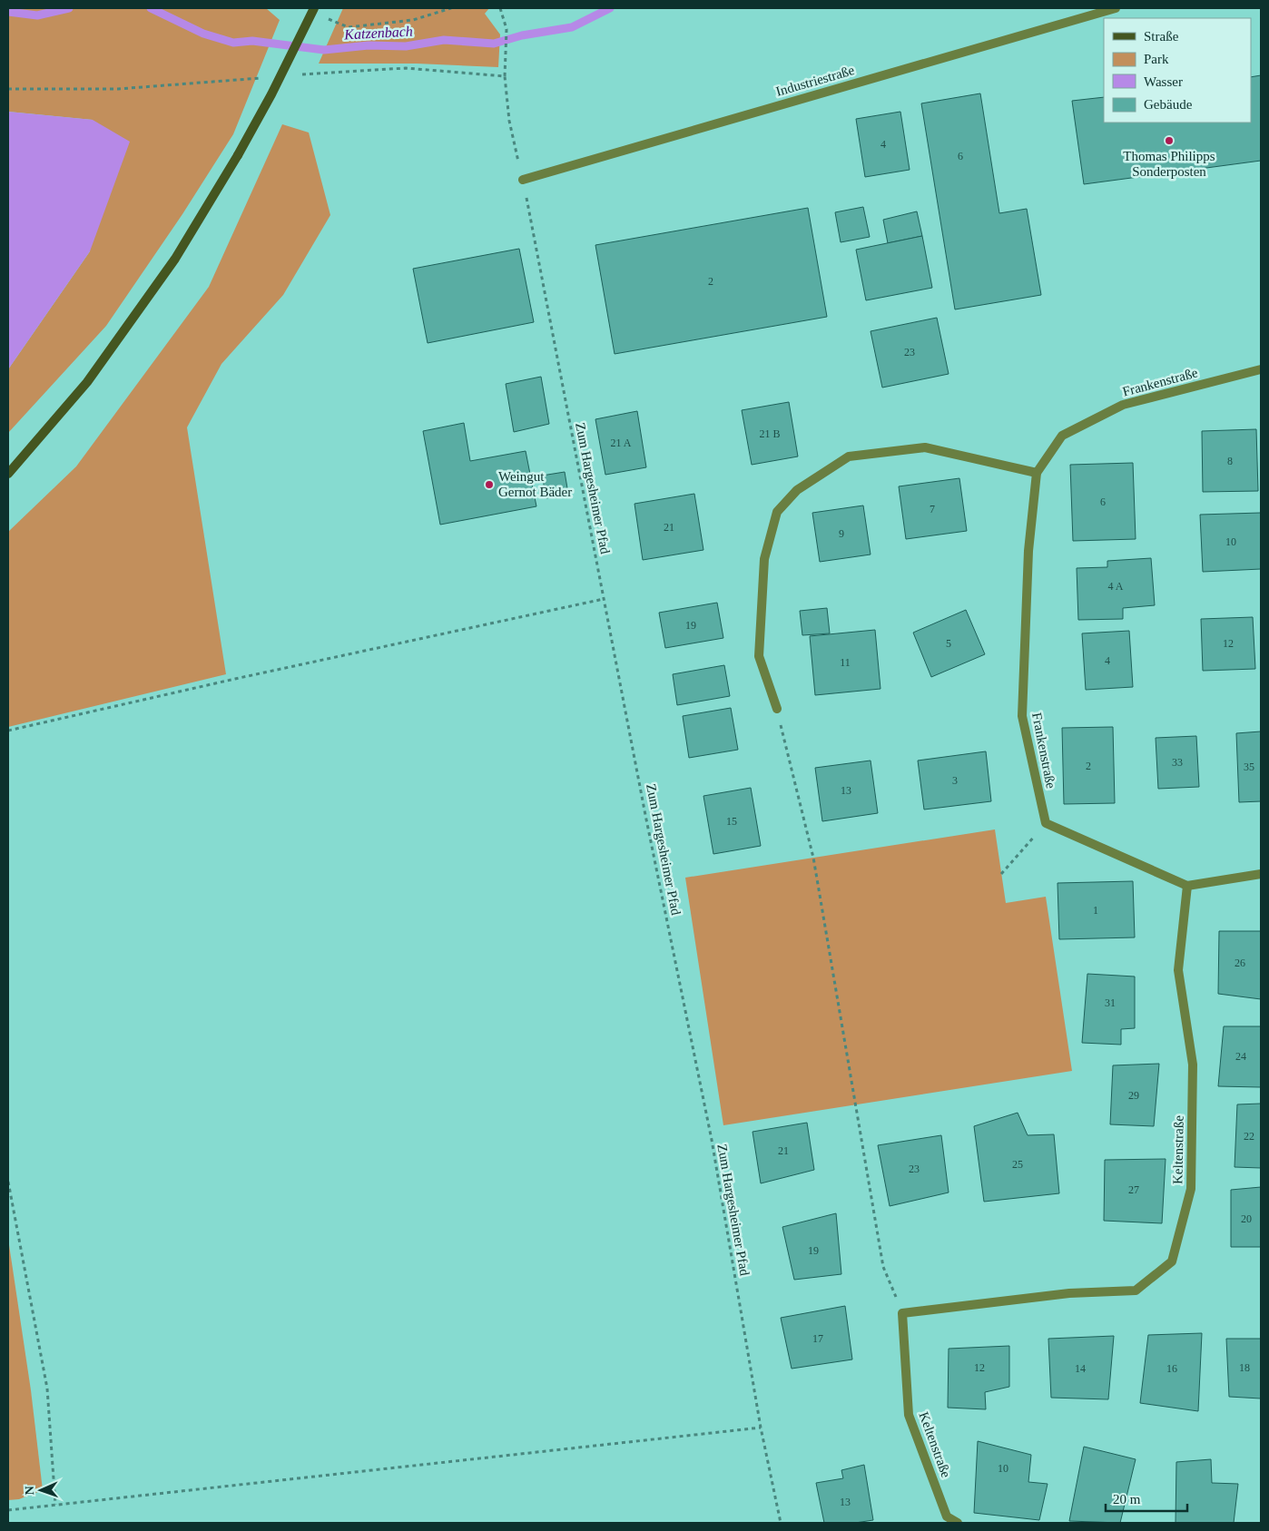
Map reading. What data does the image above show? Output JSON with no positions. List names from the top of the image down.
{
  "streets": {
    "street": ["Industriestraße", "Frankenstraße", "Keltenstraße"],
    "path": ["Zum Hargesheimer Pfad"]
  },
  "crossings": [
    ["Industriestraße", "Zum Hargesheimer Pfad"]
  ],
  "water": ["Katzenbach"],
  "places": ["Thomas Philipps Sonderposten", "Weingut Gernot Bäder"],
  "house_numbers": [
    "4",
    "6",
    "2",
    "23",
    "21 B",
    "21 A",
    "8",
    "6",
    "7",
    "21",
    "9",
    "10",
    "4 A",
    "19",
    "5",
    "12",
    "4",
    "11",
    "33",
    "2",
    "35",
    "3",
    "13",
    "15",
    "1",
    "26",
    "31",
    "24",
    "29",
    "22",
    "21",
    "25",
    "23",
    "27",
    "20",
    "19",
    "17",
    "12",
    "18",
    "14",
    "16",
    "10",
    "13"
  ],
  "legend": [
    "Straße",
    "Park",
    "Wasser",
    "Gebäude"
  ],
  "scale_bar": "20 m",
  "north": "left"
}
